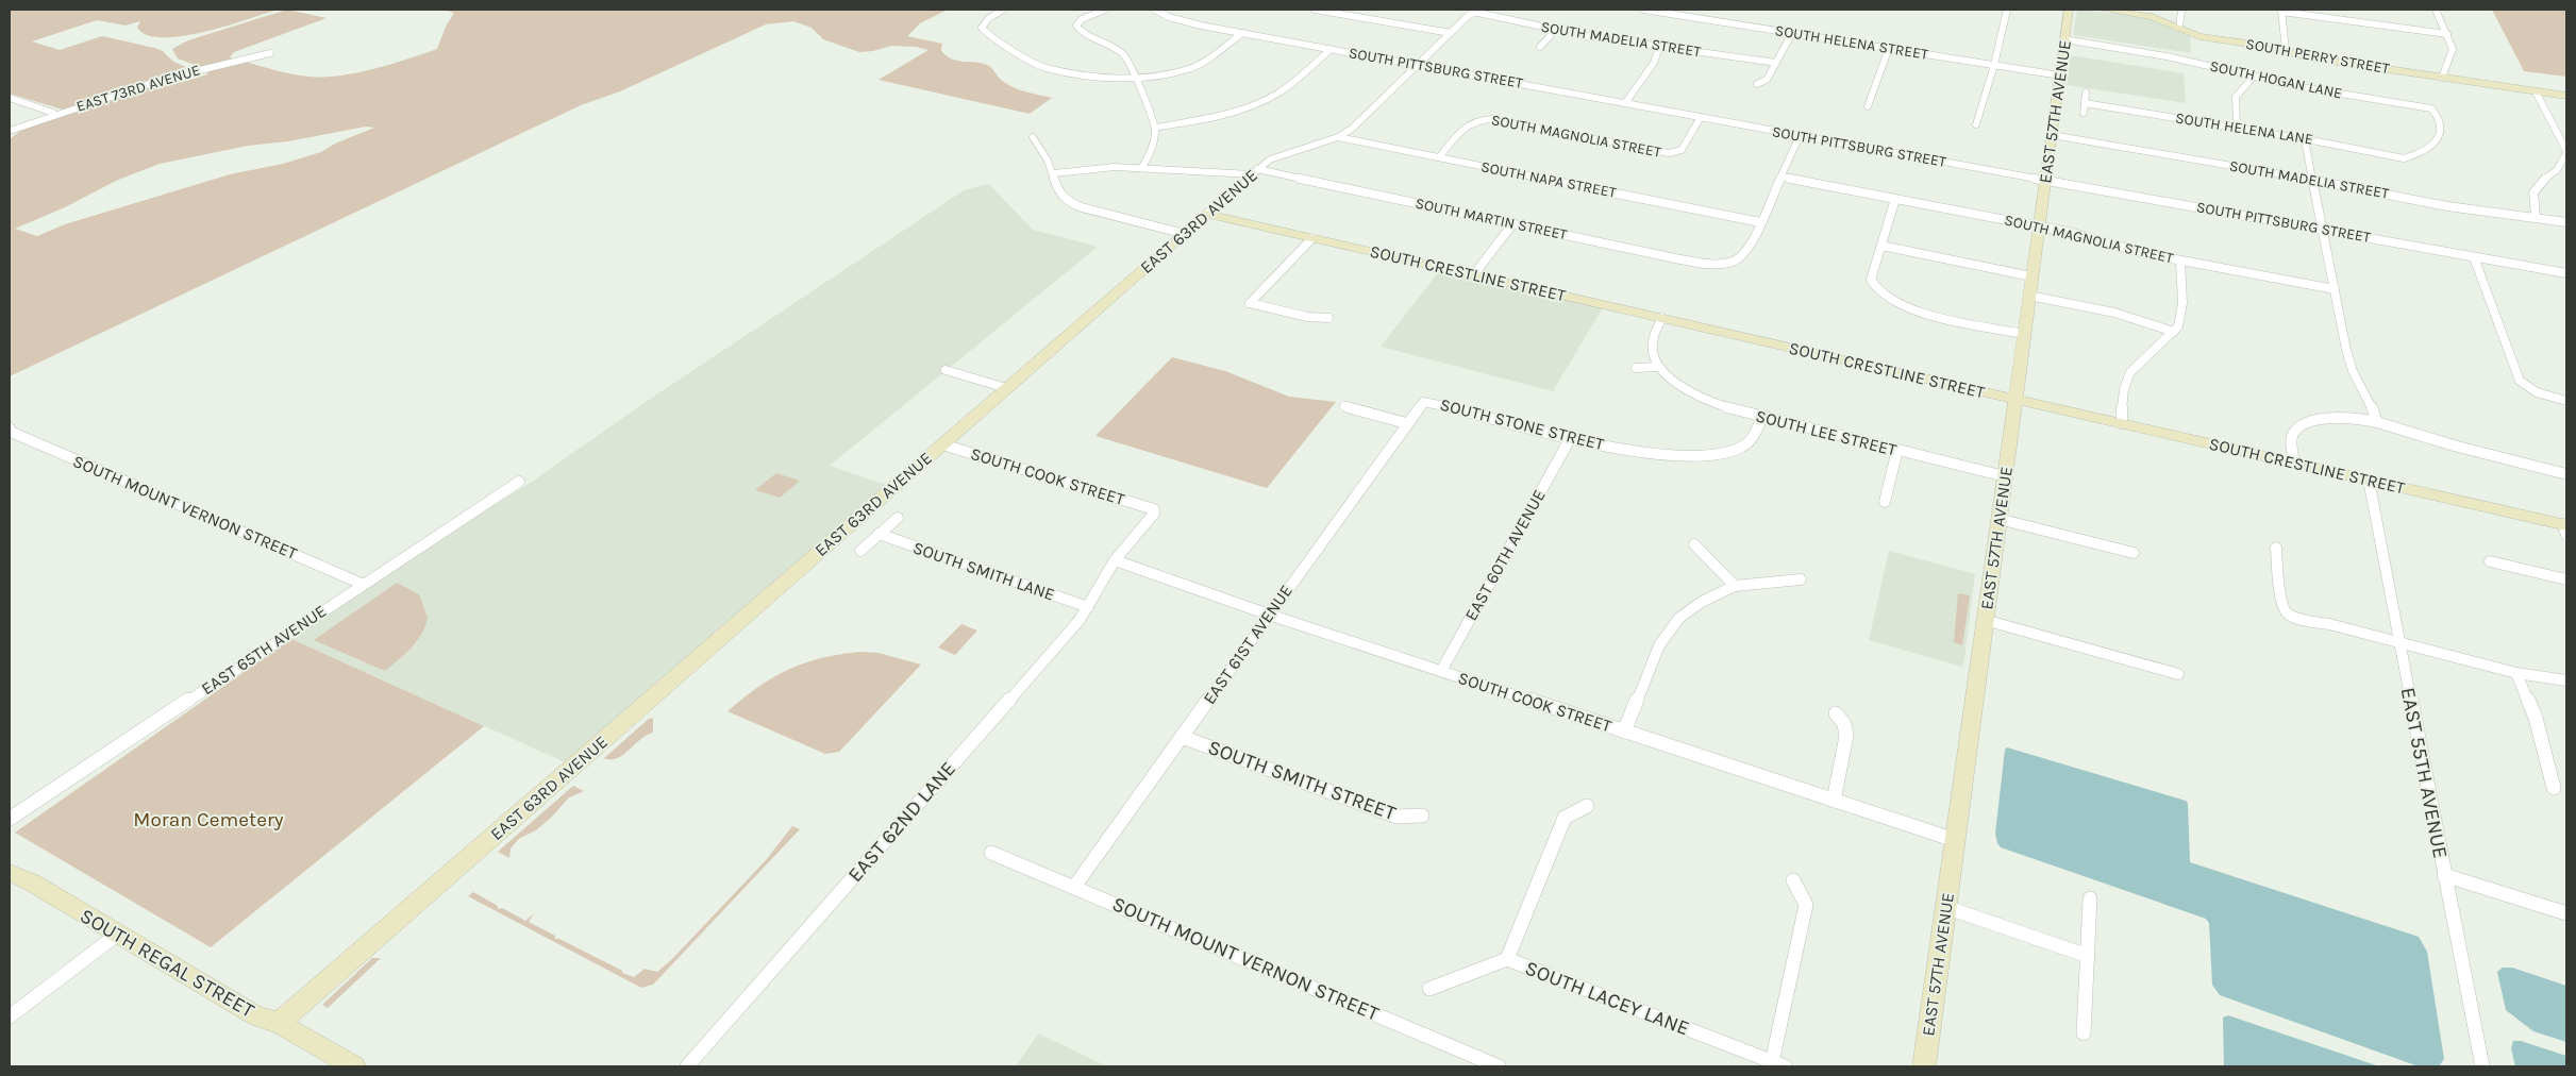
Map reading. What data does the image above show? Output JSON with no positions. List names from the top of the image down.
{
  "streets": {
    "street": [
      "SOUTH MADELIA STREET",
      "SOUTH HELENA STREET",
      "SOUTH PERRY STREET",
      "SOUTH PITTSBURG STREET",
      "SOUTH HOGAN LANE",
      "EAST 73RD AVENUE",
      "EAST 57TH AVENUE",
      "SOUTH HELENA LANE",
      "SOUTH MAGNOLIA STREET",
      "SOUTH NAPA STREET",
      "SOUTH MARTIN STREET",
      "EAST 63RD AVENUE",
      "SOUTH CRESTLINE STREET",
      "SOUTH STONE STREET",
      "SOUTH LEE STREET",
      "SOUTH COOK STREET",
      "SOUTH MOUNT VERNON STREET",
      "EAST 60TH AVENUE",
      "SOUTH SMITH LANE",
      "EAST 61ST AVENUE",
      "EAST 65TH AVENUE",
      "EAST 55TH AVENUE",
      "SOUTH SMITH STREET",
      "EAST 62ND LANE",
      "SOUTH REGAL STREET",
      "SOUTH LACEY LANE"
    ]
  },
  "crossings": [
    ["SOUTH MADELIA STREET", "EAST 57TH AVENUE"],
    ["SOUTH MADELIA STREET", "EAST 63RD AVENUE"],
    ["SOUTH HELENA STREET", "EAST 57TH AVENUE"],
    ["SOUTH PITTSBURG STREET", "EAST 57TH AVENUE"],
    ["SOUTH PITTSBURG STREET", "SOUTH MAGNOLIA STREET"],
    ["SOUTH PITTSBURG STREET", "EAST 63RD AVENUE"],
    ["SOUTH HOGAN LANE", "EAST 57TH AVENUE"],
    ["SOUTH HOGAN LANE", "SOUTH HELENA LANE"],
    ["EAST 57TH AVENUE", "SOUTH MAGNOLIA STREET"],
    ["EAST 57TH AVENUE", "SOUTH CRESTLINE STREET"],
    ["EAST 57TH AVENUE", "SOUTH LEE STREET"],
    ["EAST 57TH AVENUE", "SOUTH COOK STREET"],
    ["SOUTH MAGNOLIA STREET", "SOUTH NAPA STREET"],
    ["SOUTH NAPA STREET", "SOUTH MARTIN STREET"],
    ["SOUTH NAPA STREET", "EAST 63RD AVENUE"],
    ["SOUTH MARTIN STREET", "EAST 63RD AVENUE"],
    ["EAST 63RD AVENUE", "SOUTH CRESTLINE STREET"],
    ["EAST 63RD AVENUE", "SOUTH COOK STREET"],
    ["EAST 63RD AVENUE", "SOUTH REGAL STREET"],
    ["SOUTH CRESTLINE STREET", "EAST 55TH AVENUE"],
    ["SOUTH STONE STREET", "SOUTH LEE STREET"],
    ["SOUTH STONE STREET", "EAST 60TH AVENUE"],
    ["SOUTH STONE STREET", "EAST 61ST AVENUE"],
    ["SOUTH COOK STREET", "EAST 60TH AVENUE"],
    ["SOUTH COOK STREET", "EAST 61ST AVENUE"],
    ["SOUTH COOK STREET", "EAST 62ND LANE"],
    ["SOUTH MOUNT VERNON STREET", "EAST 61ST AVENUE"],
    ["SOUTH MOUNT VERNON STREET", "EAST 65TH AVENUE"],
    ["SOUTH SMITH LANE", "EAST 62ND LANE"],
    ["EAST 61ST AVENUE", "SOUTH SMITH STREET"]
  ],
  "parks": ["Moran Cemetery"]
}
